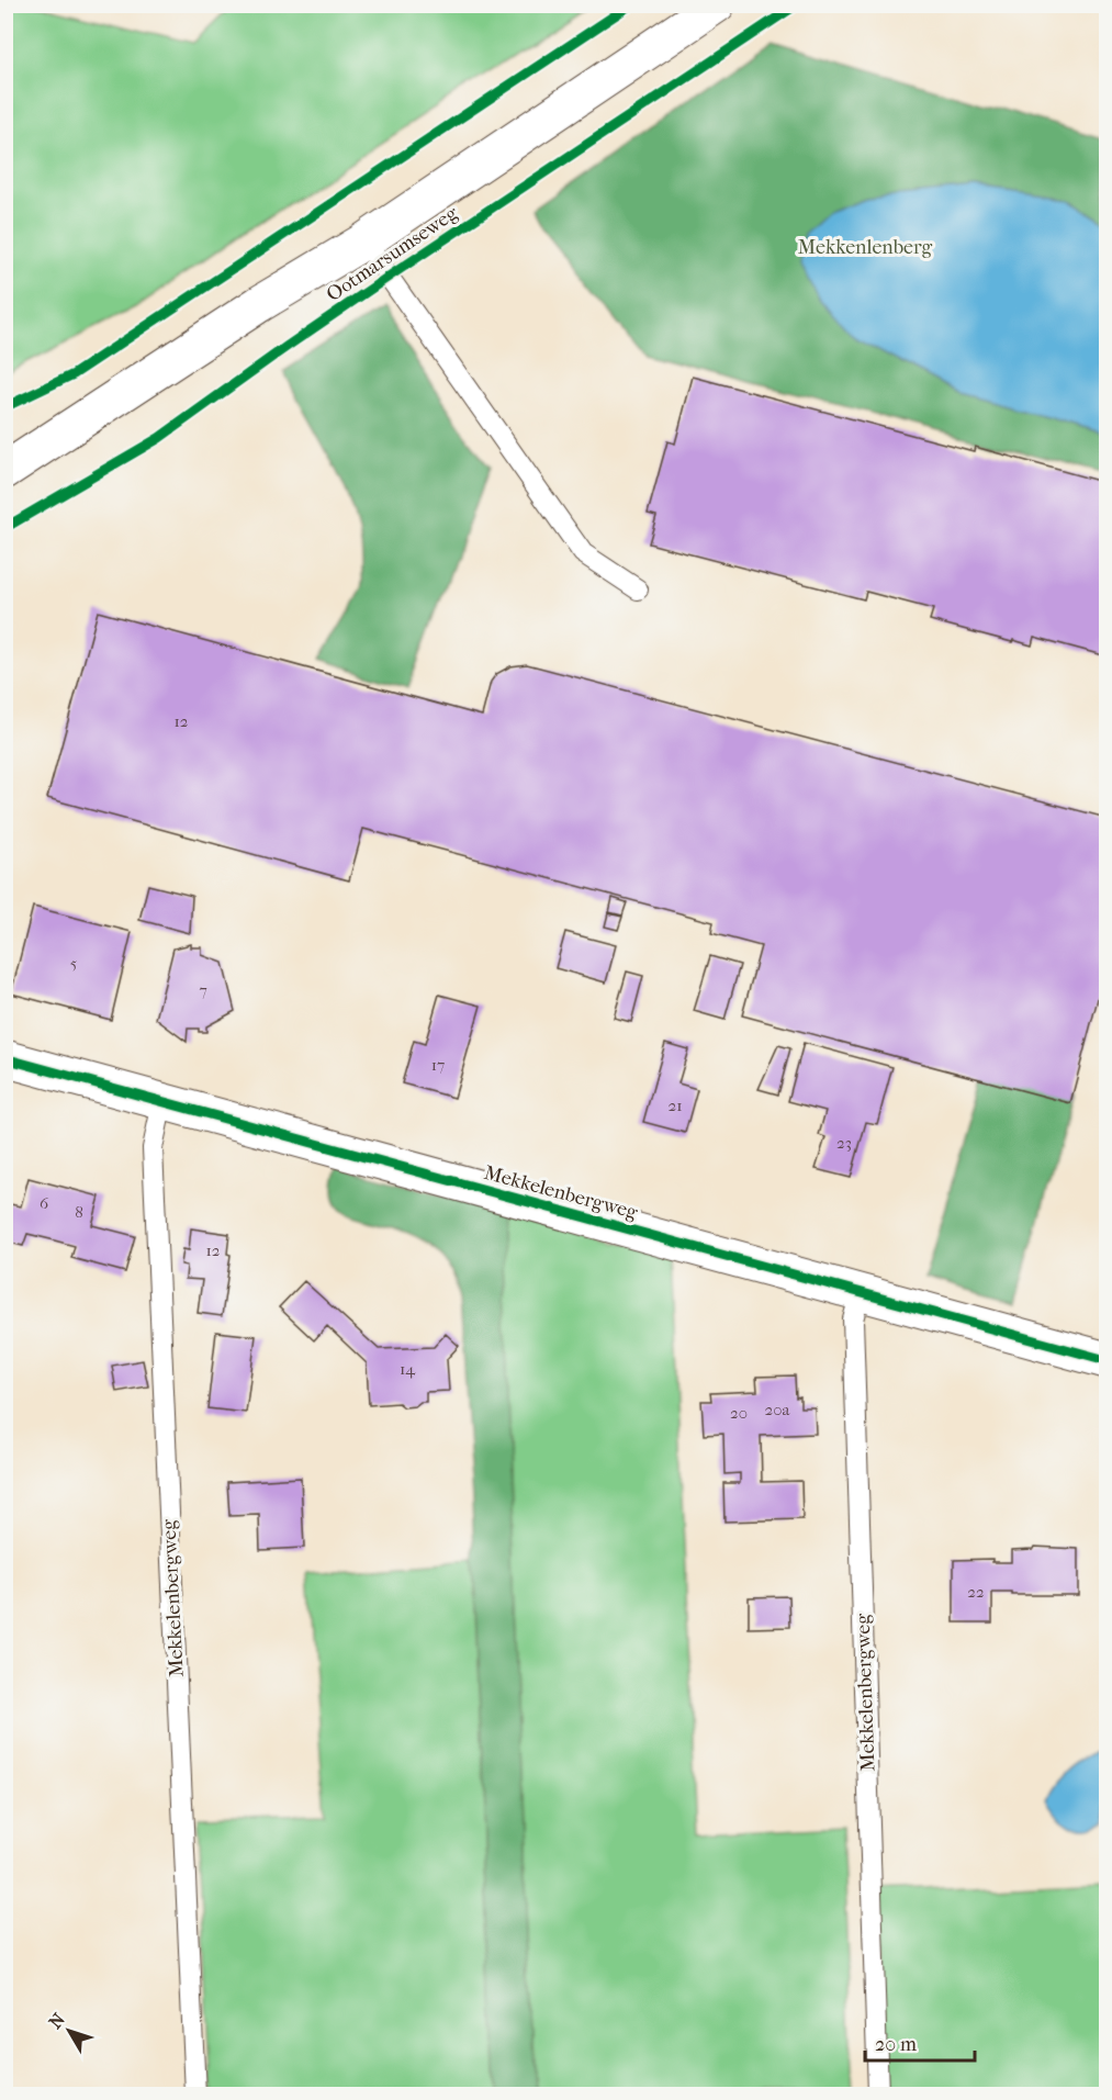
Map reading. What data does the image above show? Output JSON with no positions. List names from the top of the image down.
{
  "streets": {
    "street": ["Ootmarsumseweg", "Mekkelenbergweg"]
  },
  "parks": ["Mekkenlenberg"],
  "house_numbers": [
    "12",
    "5",
    "7",
    "17",
    "21",
    "23",
    "6",
    "8",
    "12",
    "14",
    "20a",
    "20",
    "22"
  ],
  "scale_bar": "20 m",
  "north": "top left"
}
